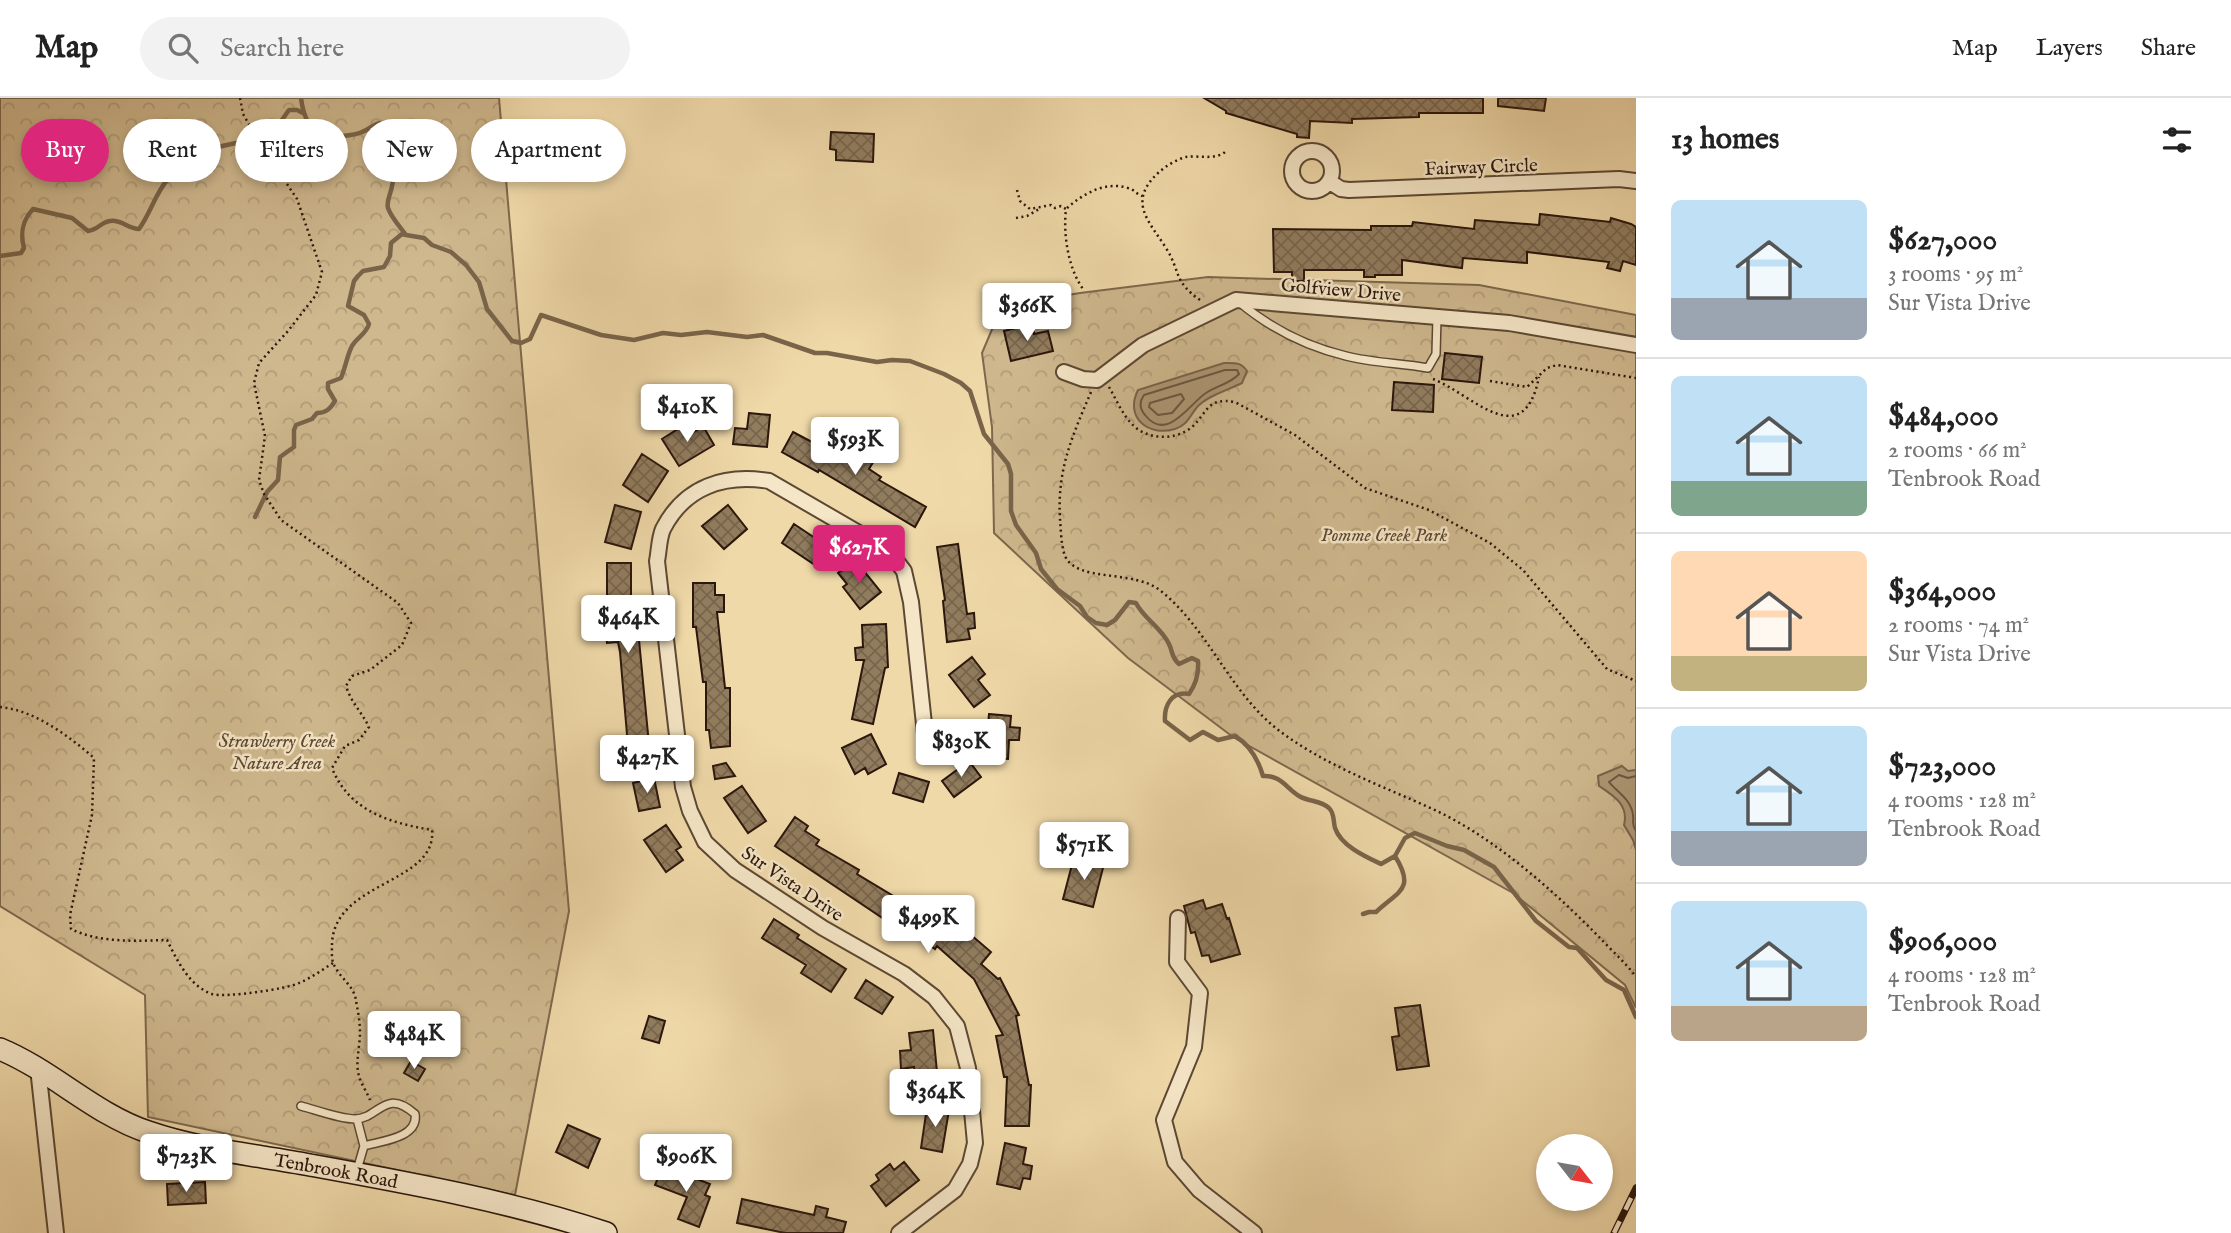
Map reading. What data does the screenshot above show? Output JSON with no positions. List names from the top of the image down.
{
  "streets": {
    "street": [
      "Fairway Circle",
      "Golfview Drive",
      "Sur Vista Drive",
      "Tenbrook Road"
    ]
  },
  "parks": ["Pomme Creek Park", "Strawberry Creek Nature Area"],
  "north": "bottom right",
  "page": {
    "header": "Map",
    "search": "Search here",
    "nav": ["Map", "Layers", "Share"],
    "heading": "13 homes",
    "chip": [
      "Buy",
      "Rent",
      "Filters",
      "New",
      "Apartment"
    ],
    "list": [
      {
        "name": "$627,000",
        "note": "3 rooms · 95 m² · Sur Vista Drive"
      },
      {
        "name": "$484,000",
        "note": "2 rooms · 66 m² · Tenbrook Road"
      },
      {
        "name": "$364,000",
        "note": "2 rooms · 74 m² · Sur Vista Drive"
      },
      {
        "name": "$723,000",
        "note": "4 rooms · 128 m² · Tenbrook Road"
      },
      {
        "name": "$906,000",
        "note": "4 rooms · 128 m² · Tenbrook Road"
      }
    ],
    "price": [
      "$366K",
      "$410K",
      "$593K",
      "$627K",
      "$464K",
      "$830K",
      "$427K",
      "$571K",
      "$499K",
      "$484K",
      "$364K",
      "$723K",
      "$906K"
    ]
  }
}
